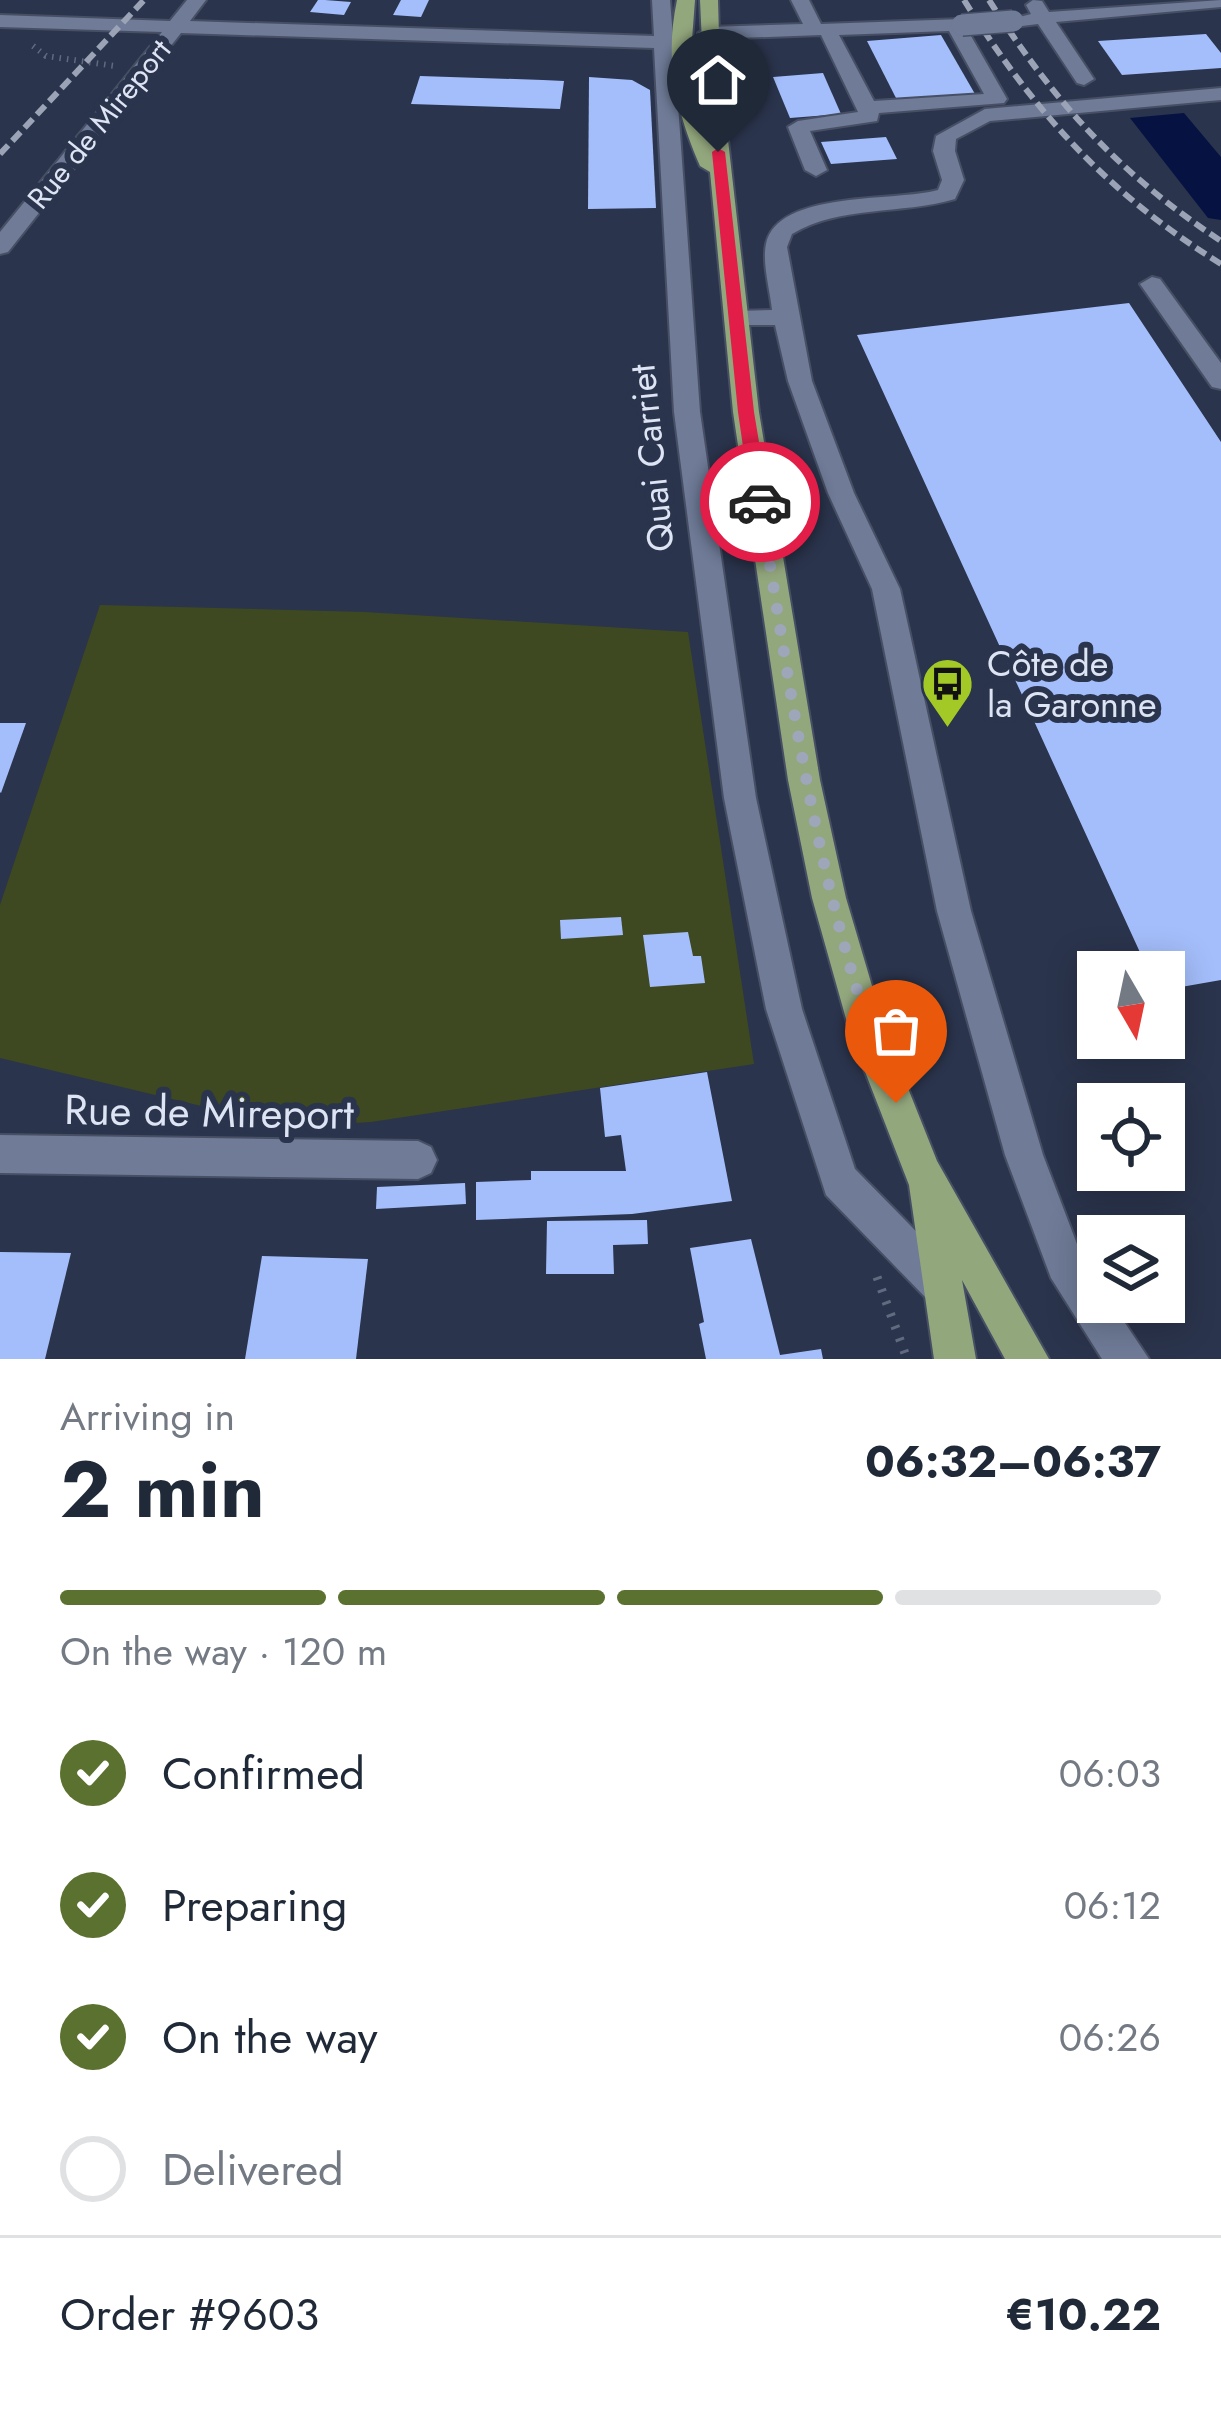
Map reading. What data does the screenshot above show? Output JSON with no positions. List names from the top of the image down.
{
  "streets": {
    "main road": ["Quai Carriet"],
    "street": ["Rue de Mireport"]
  },
  "places": {
    "bus stop": ["Côte de la Garonne"]
  },
  "north": "bottom",
  "page": {
    "heading": ["2 min", "Arriving in", "06:32–06:37"],
    "panel": ["Order #9603", "€10.22"],
    "bar": "On the way · 120 m",
    "list": [
      ["Confirmed", "06:03"],
      ["Preparing", "06:12"],
      ["On the way", "06:26"],
      "Delivered"
    ]
  }
}
